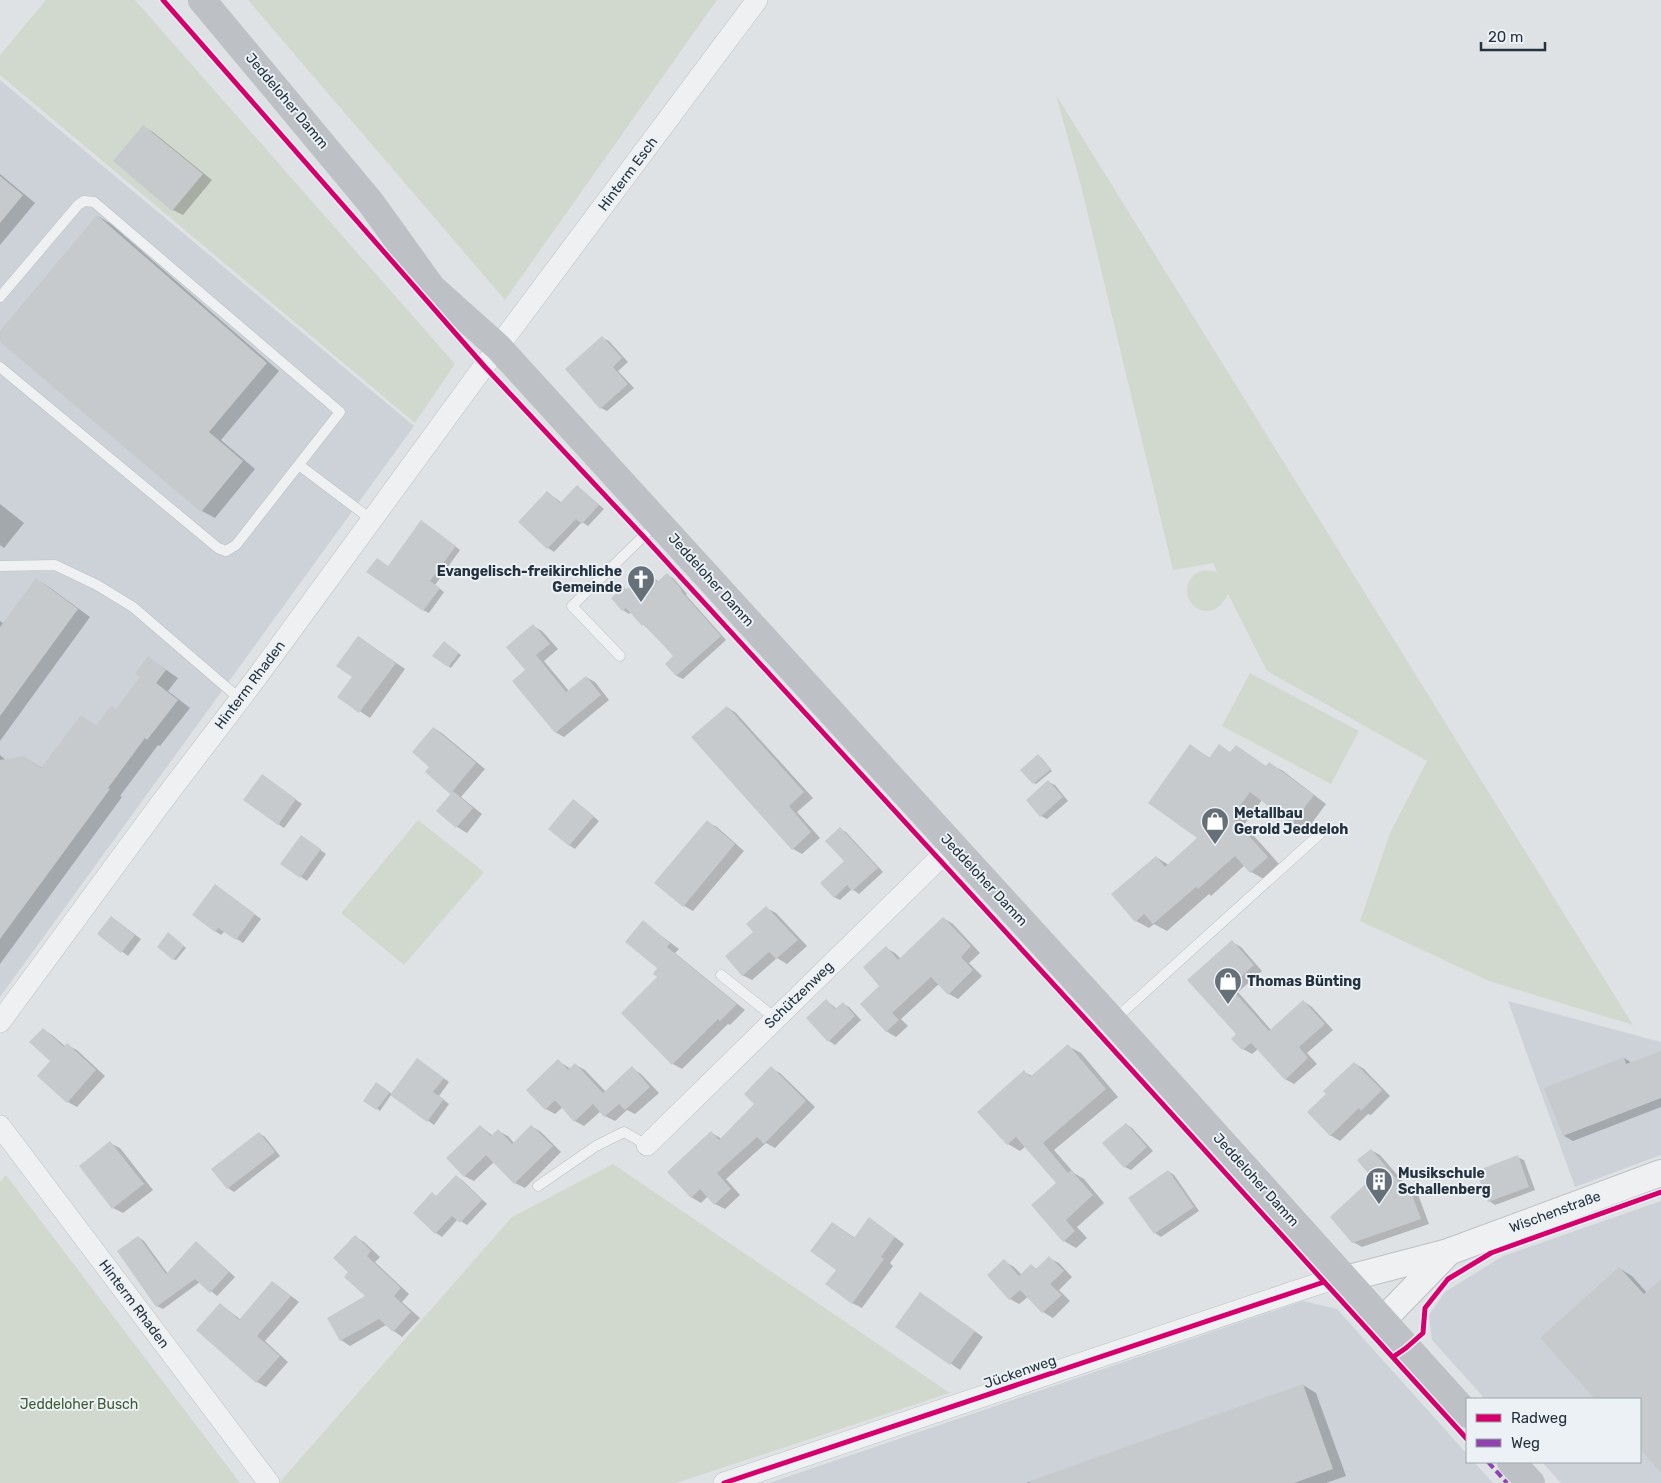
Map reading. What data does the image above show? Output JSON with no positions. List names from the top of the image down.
{
  "streets": {
    "main road": ["Jeddeloher Damm"],
    "street": [
      "Hinterm Esch",
      "Hinterm Rhaden",
      "Schützenweg",
      "Wischenstraße",
      "Jückenweg"
    ]
  },
  "crossings": [
    ["Jeddeloher Damm", "Hinterm Esch"],
    ["Jeddeloher Damm", "Hinterm Rhaden"],
    ["Jeddeloher Damm", "Schützenweg"],
    ["Jeddeloher Damm", "Wischenstraße"],
    ["Jeddeloher Damm", "Jückenweg"],
    ["Hinterm Esch", "Hinterm Rhaden"],
    ["Wischenstraße", "Jückenweg"]
  ],
  "parks": ["Jeddeloher Busch"],
  "places": {
    "church": ["Evangelisch-freikirchliche Gemeinde"],
    "shop": ["Metallbau Gerold Jeddeloh", "Thomas Bünting"],
    "building": ["Musikschule Schallenberg"]
  },
  "legend": ["Radweg", "Weg"],
  "scale_bar": "20 m"
}
